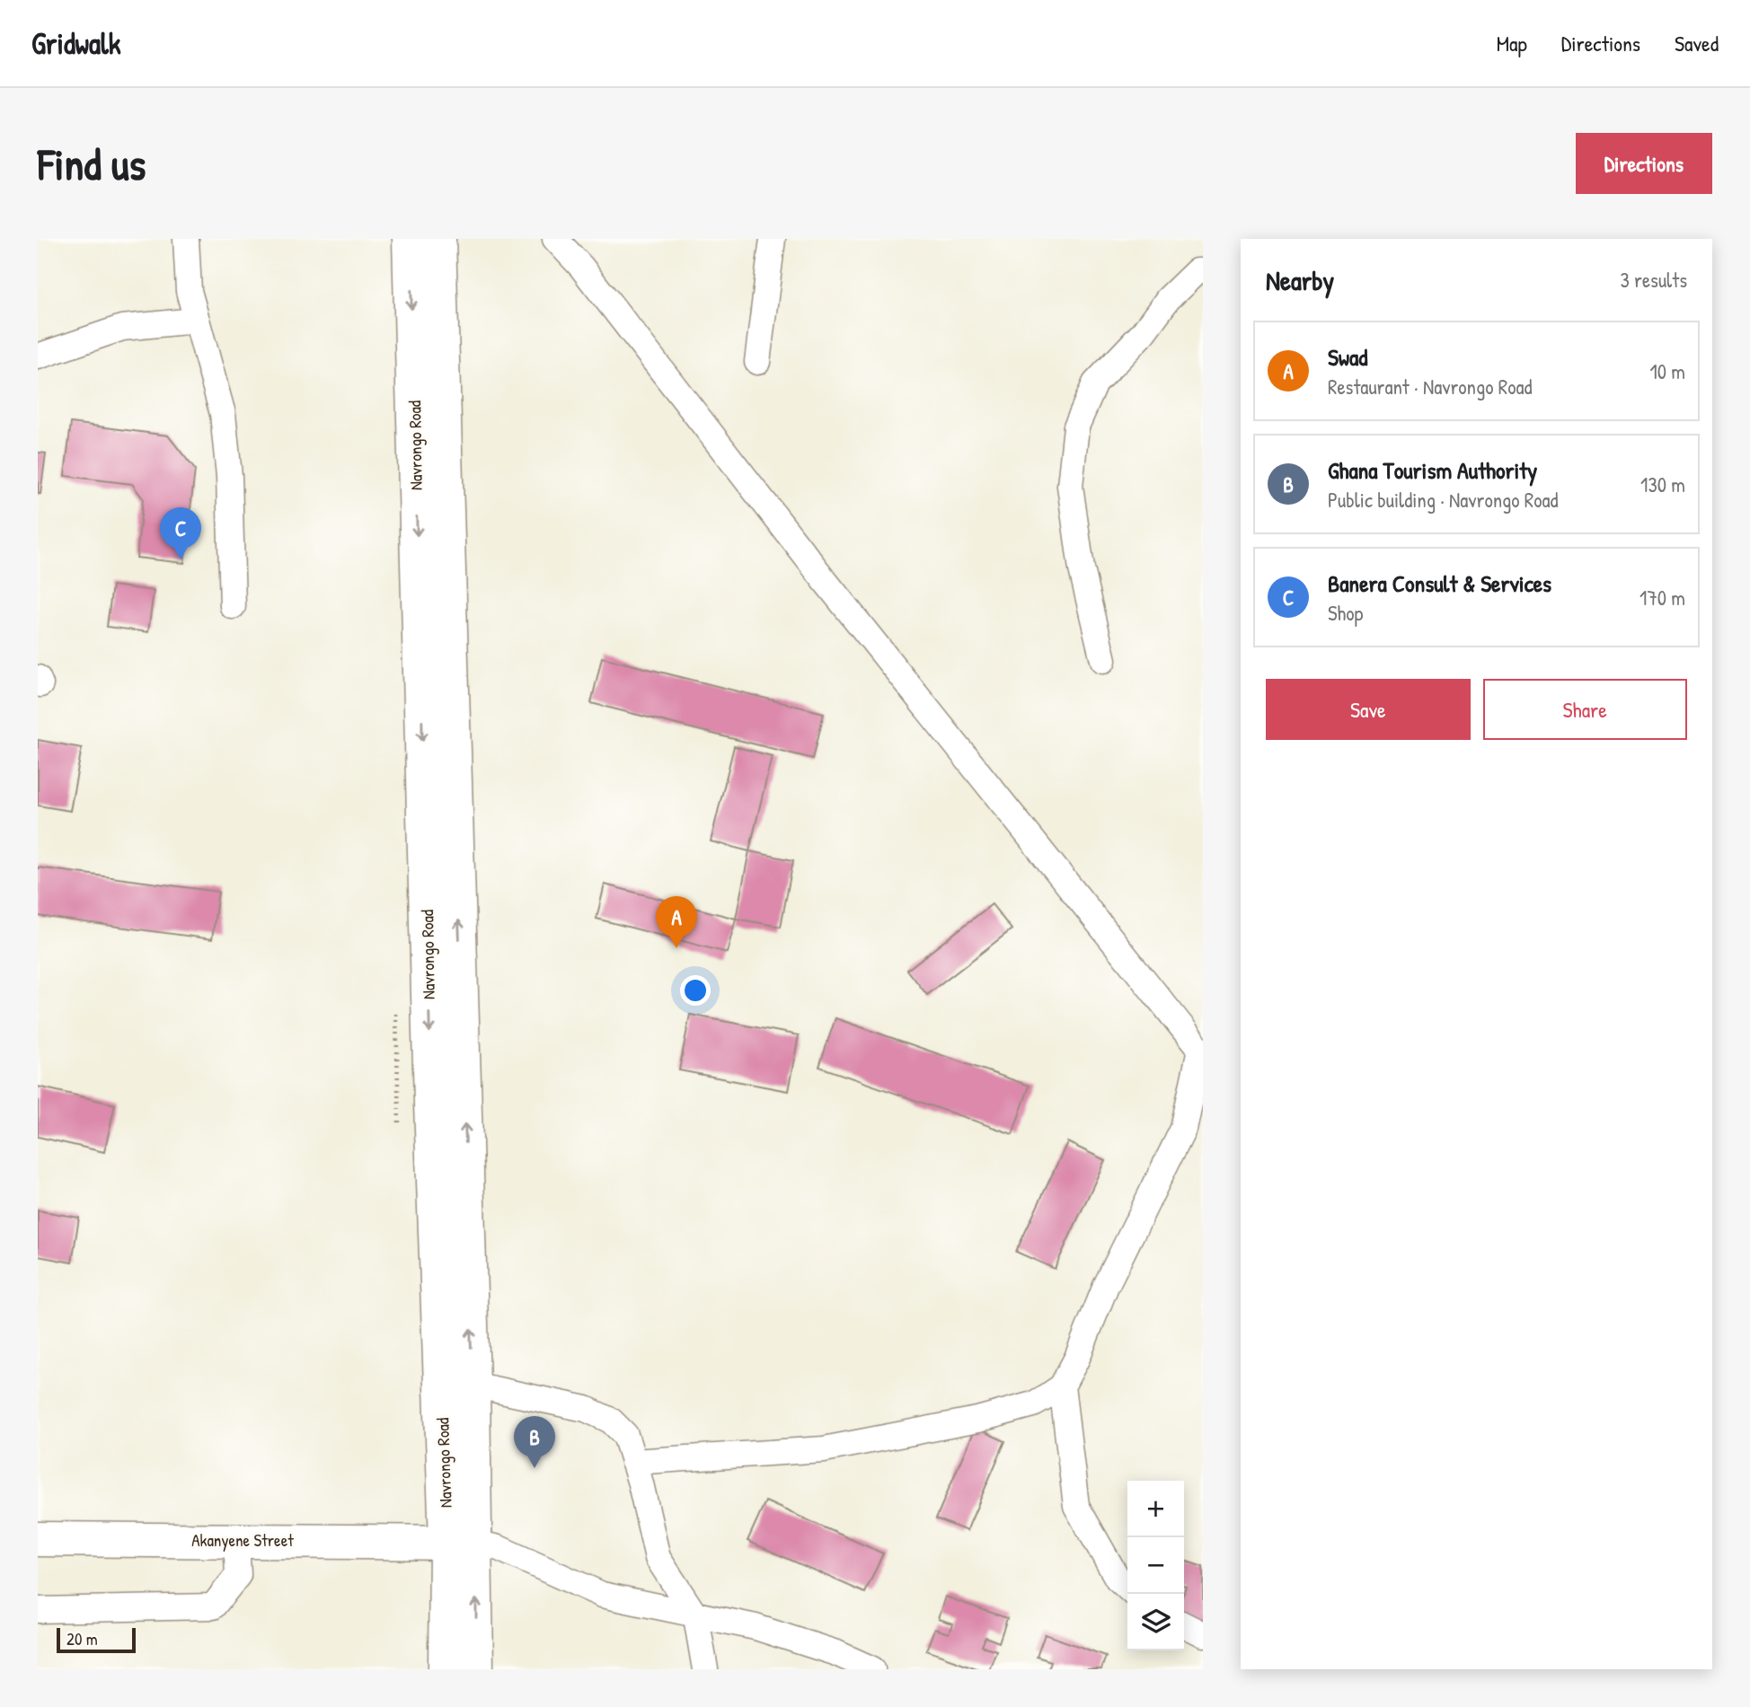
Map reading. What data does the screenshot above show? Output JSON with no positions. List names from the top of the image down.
{
  "streets": {
    "main road": ["Navrongo Road", "Akanyene Street"]
  },
  "crossings": [
    ["Navrongo Road", "Akanyene Street"]
  ],
  "scale_bar": "20 m",
  "page": {
    "header": "Gridwalk",
    "nav": ["Map", "Directions", "Saved"],
    "buttons": [
      "Directions",
      ["Save", "Share"]
    ],
    "title": "Find us",
    "heading": ["Nearby", "3 results"],
    "list": [
      {
        "mark": "A",
        "name": "Swad",
        "note": "Restaurant · Navrongo Road",
        "value": "10 m"
      },
      {
        "mark": "B",
        "name": "Ghana Tourism Authority",
        "note": "Public building · Navrongo Road",
        "value": "130 m"
      },
      {
        "mark": "C",
        "name": "Banera Consult & Services",
        "note": "Shop",
        "value": "170 m"
      }
    ],
    "pins": ["C", "A", "B"],
    "map_buttons": ["+", "−"],
    "scale": "20 m"
  }
}
